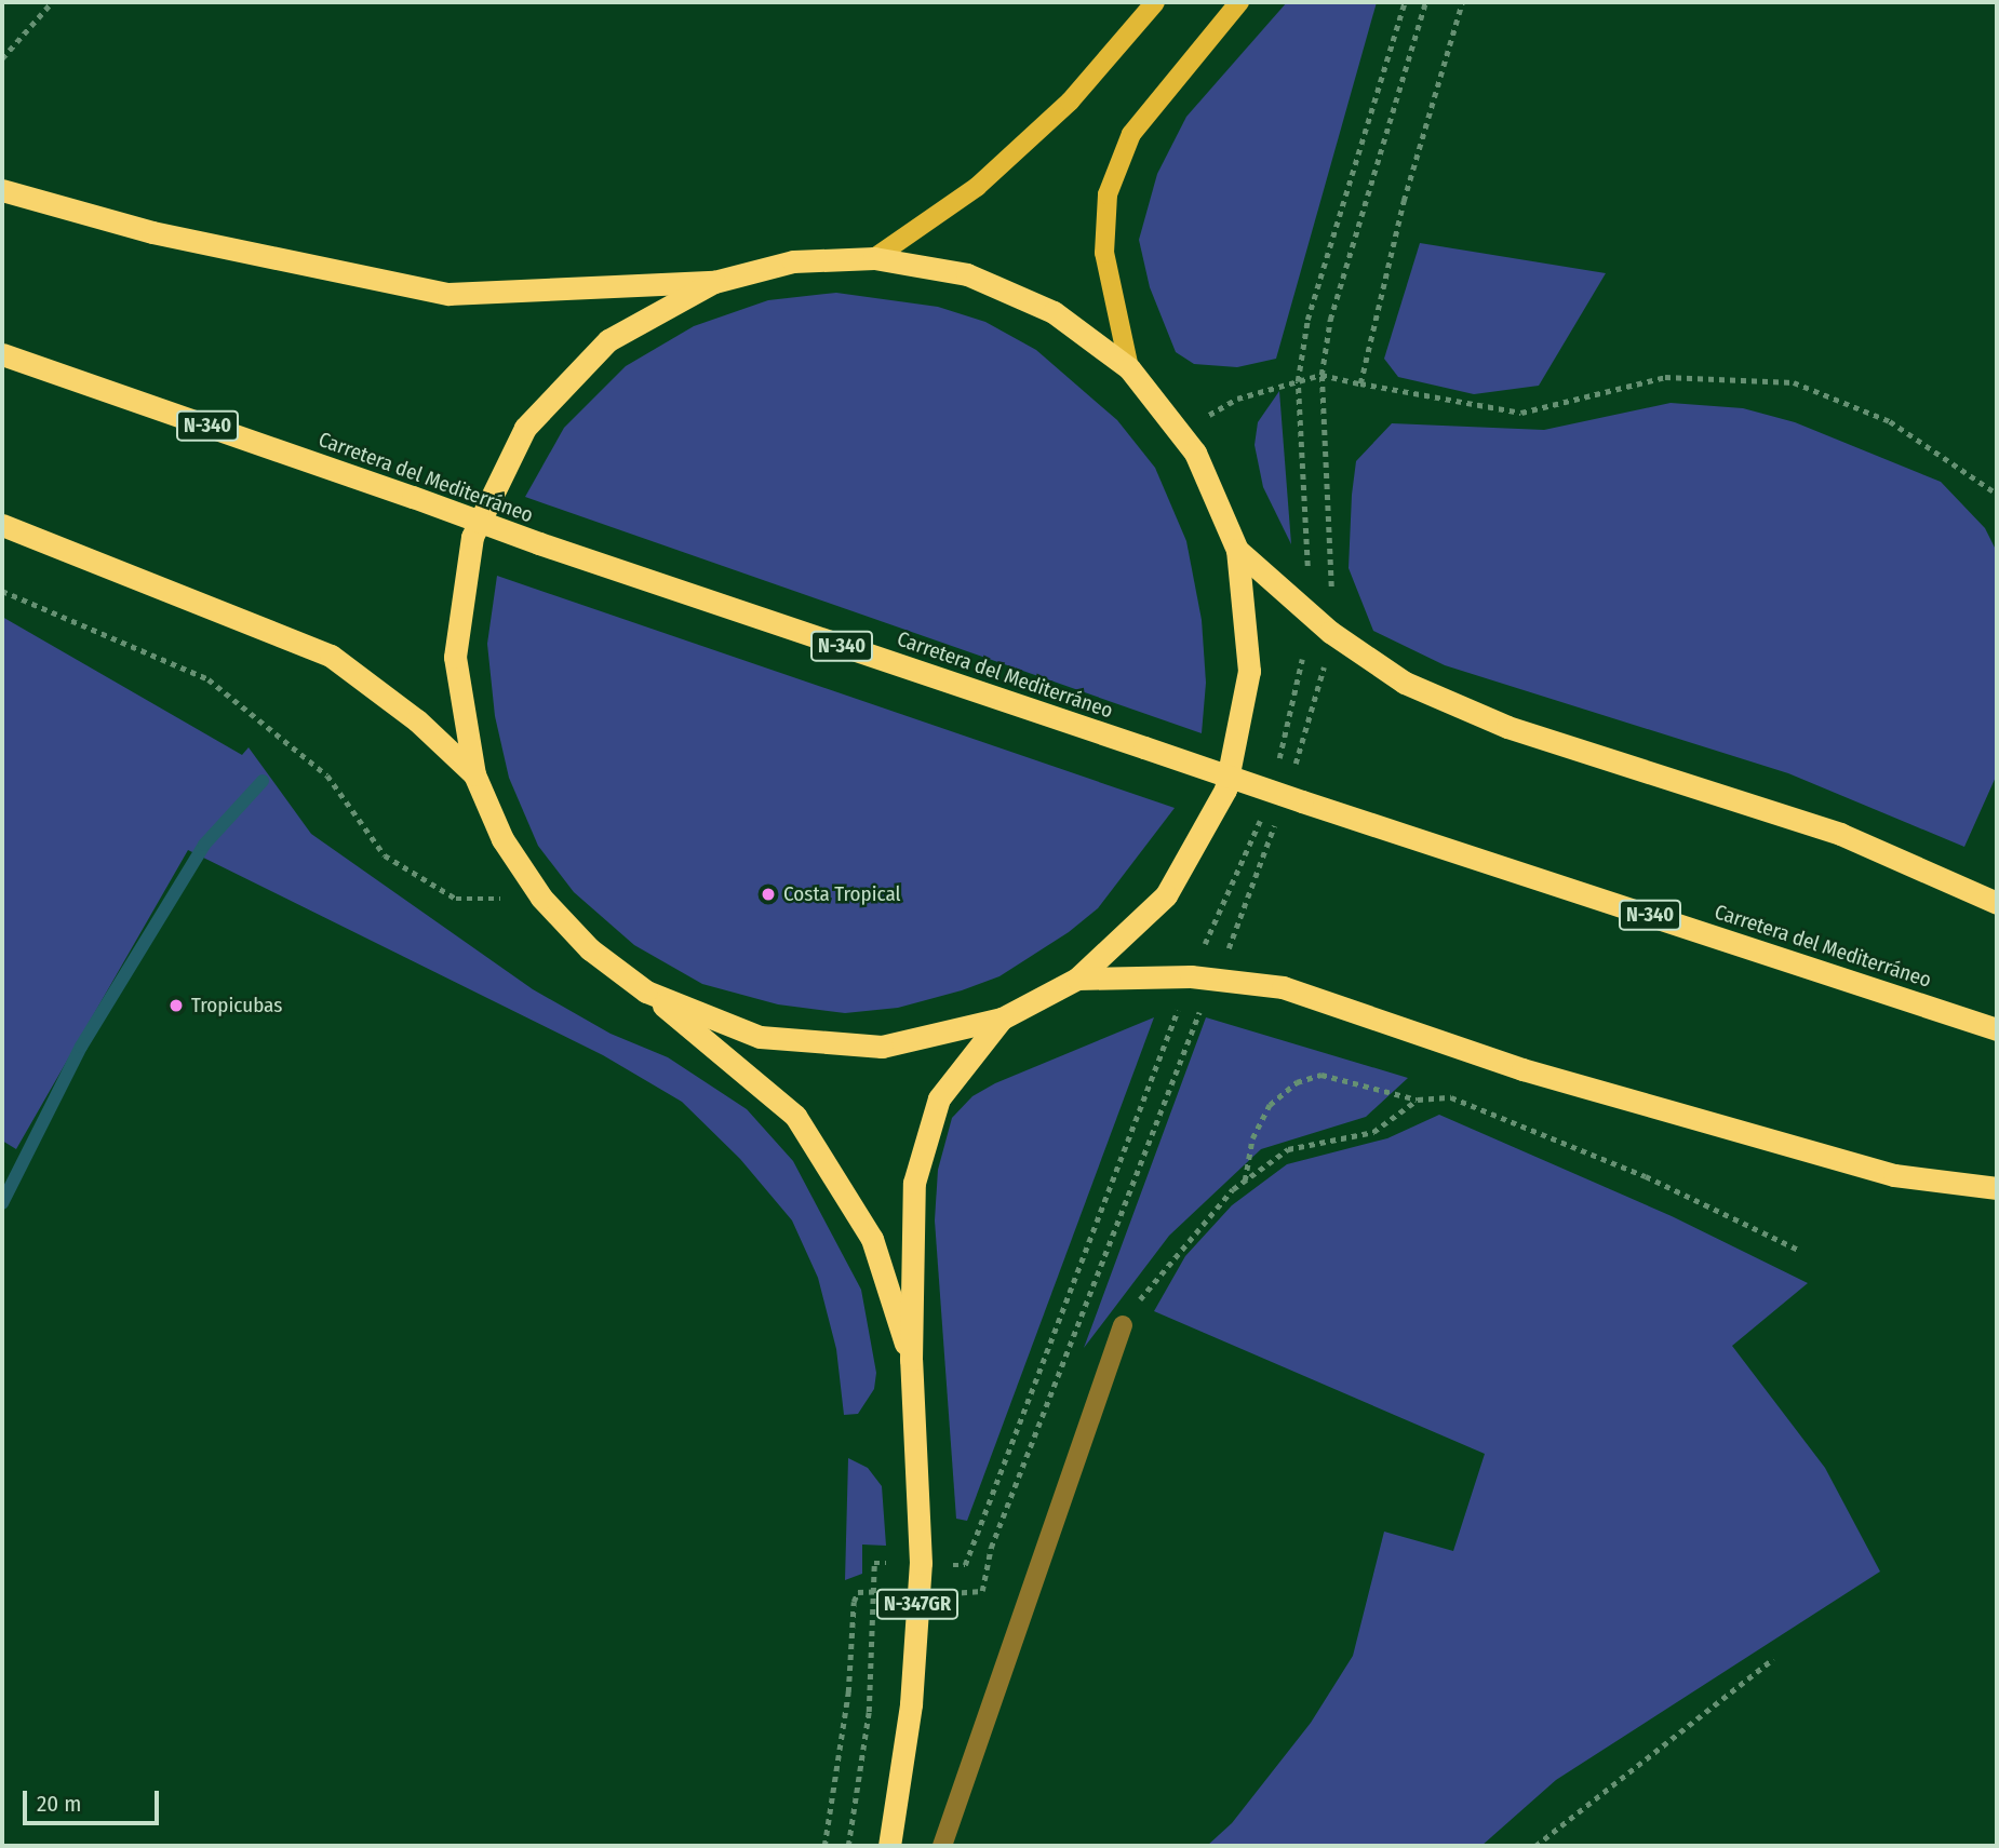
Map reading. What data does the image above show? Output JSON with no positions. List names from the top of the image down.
{
  "streets": {
    "highway": ["N-340", "Carretera del Mediterráneo", "N-347GR"]
  },
  "places": ["Costa Tropical", "Tropicubas"],
  "scale_bar": "20 m"
}
